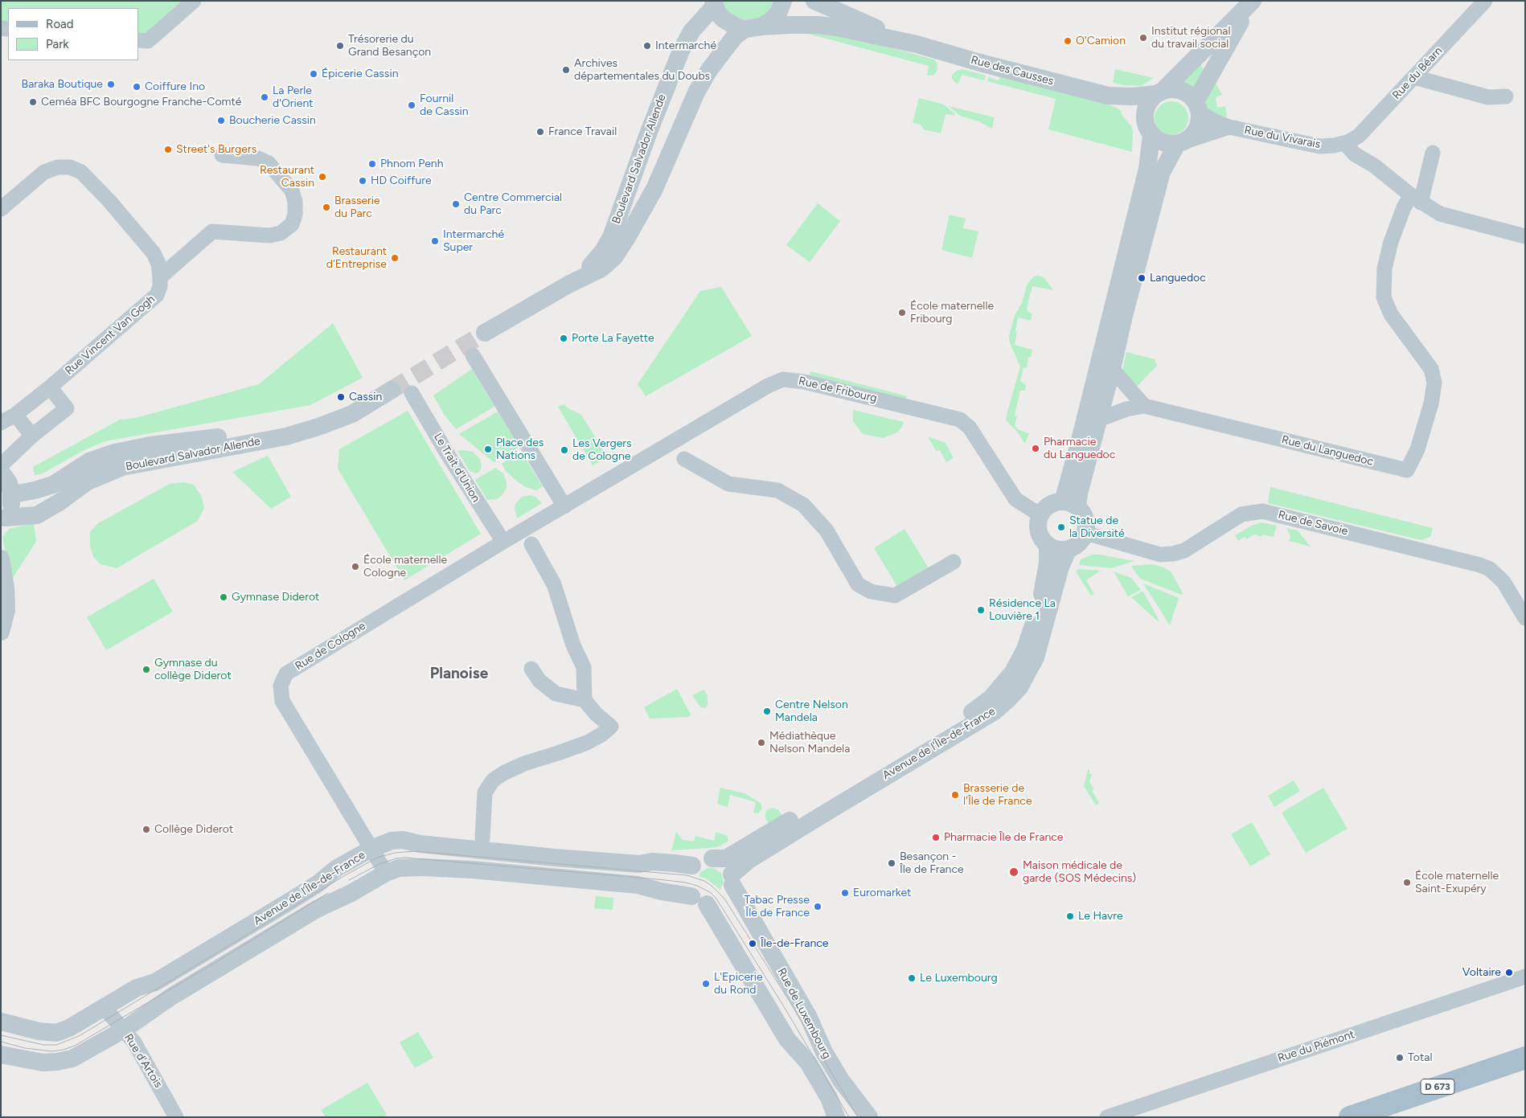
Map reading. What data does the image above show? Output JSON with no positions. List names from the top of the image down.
{
  "streets": {
    "main road": ["D 673"],
    "street": [
      "Rue des Causses",
      "Rue du Béarn",
      "Rue du Vivarais",
      "Boulevard Salvador Allende",
      "Rue Vincent Van Gogh",
      "Rue de Fribourg",
      "Rue du Languedoc",
      "Le Trait d'Union",
      "Rue de Savoie",
      "Rue de Cologne",
      "Avenue de l'Île-de-France",
      "Avenue de l’Île-de-France",
      "Rue de Luxembourg",
      "Rue du Piémont",
      "Rue d'Artois"
    ]
  },
  "crossings": [
    ["Rue des Causses", "Rue du Vivarais"],
    ["Rue des Causses", "Boulevard Salvador Allende"],
    ["Rue du Béarn", "Rue du Vivarais"],
    ["Rue de Fribourg", "Rue de Savoie"],
    ["Rue de Fribourg", "Rue de Cologne"],
    ["Rue de Fribourg", "Avenue de l'Île-de-France"],
    ["Le Trait d'Union", "Rue de Cologne"],
    ["Rue de Savoie", "Avenue de l'Île-de-France"],
    ["Rue de Cologne", "Avenue de l’Île-de-France"],
    ["Avenue de l'Île-de-France", "Avenue de l’Île-de-France"],
    ["Avenue de l'Île-de-France", "Rue de Luxembourg"],
    ["Avenue de l’Île-de-France", "Rue de Luxembourg"],
    ["Avenue de l’Île-de-France", "Rue d'Artois"]
  ],
  "districts": ["Planoise"],
  "places": [
    "Institut régional du travail social",
    "O'Camion",
    "Trésorerie du Grand Besançon",
    "Intermarché",
    "Archives départementales du Doubs",
    "Épicerie Cassin",
    "Baraka Boutique",
    "Coiffure Ino",
    "La Perle d'Orient",
    "Ceméa BFC Bourgogne Franche-Comté",
    "Fournil de Cassin",
    "Boucherie Cassin",
    "France Travail",
    "Street's Burgers",
    "Phnom Penh",
    "Restaurant Cassin",
    "HD Coiffure",
    "Centre Commercial du Parc",
    "Brasserie du Parc",
    "Intermarché Super",
    "Restaurant d'Entreprise",
    "Languedoc",
    "École maternelle Fribourg",
    "Porte La Fayette",
    "Cassin",
    "Pharmacie du Languedoc",
    "Place des Nations",
    "Les Vergers de Cologne",
    "Statue de la Diversité",
    "École maternelle Cologne",
    "Gymnase Diderot",
    "Résidence La Louvière 1",
    "Gymnase du collège Diderot",
    "Centre Nelson Mandela",
    "Médiathèque Nelson Mandela",
    "Brasserie de l'Île de France",
    "Collège Diderot",
    "Pharmacie Île de France",
    "Besançon - Île de France",
    "Maison médicale de garde (SOS Médecins)",
    "École maternelle Saint-Exupéry",
    "Euromarket",
    "Tabac Presse Île de France",
    "Le Havre",
    "Île-de-France",
    "Voltaire",
    "Le Luxembourg",
    "L'Epicerie du Rond",
    "Total"
  ],
  "legend": ["Road", "Park"]
}
